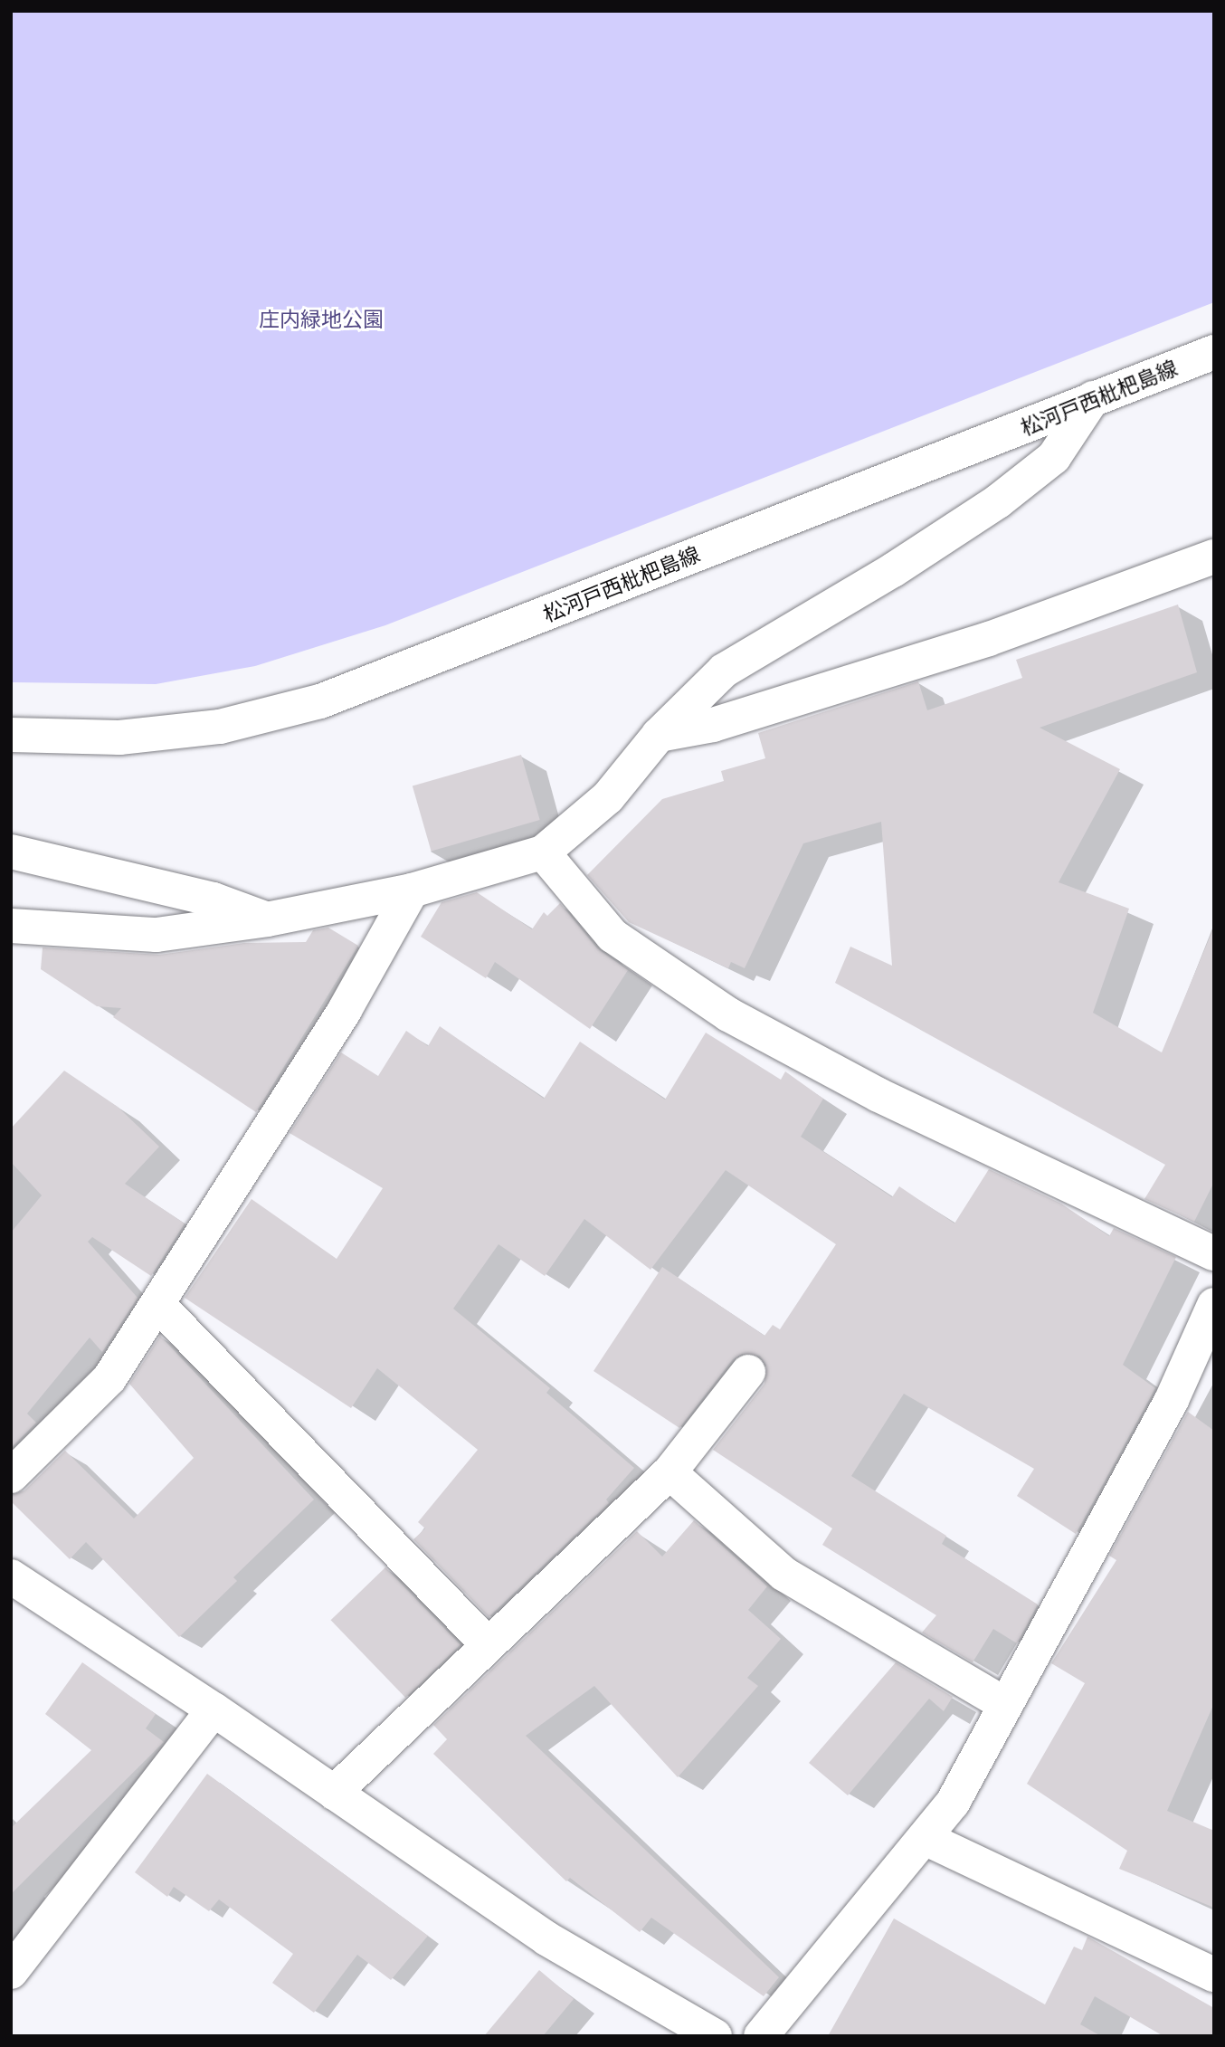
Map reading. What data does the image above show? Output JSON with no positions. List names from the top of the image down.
{
  "streets": {
    "street": ["松河戸西枇杷島線"]
  },
  "parks": ["庄内緑地公園"]
}
